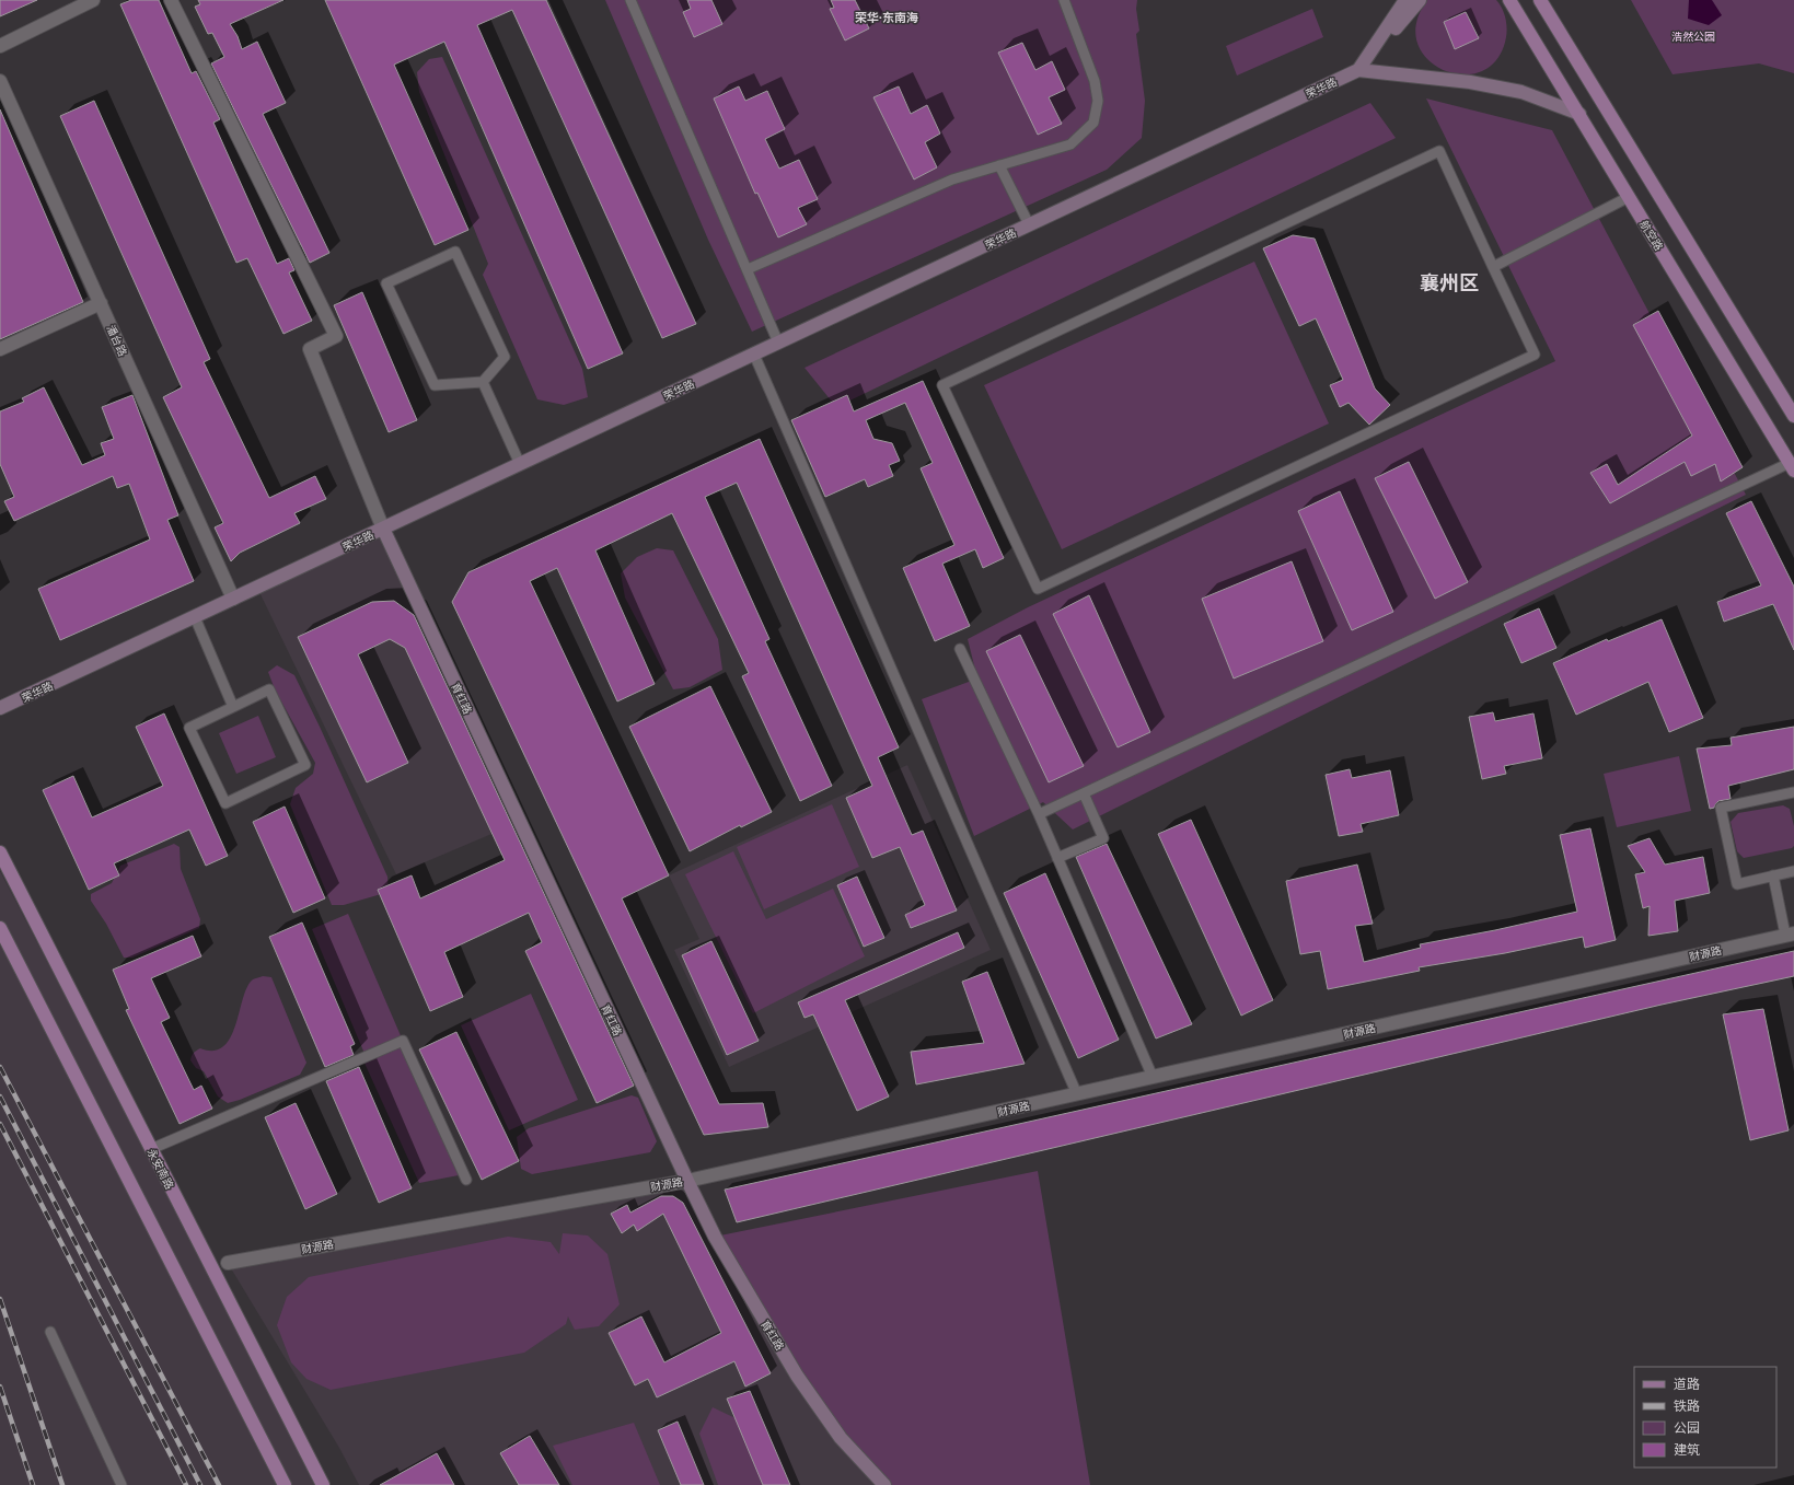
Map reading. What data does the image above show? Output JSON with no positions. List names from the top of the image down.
{
  "streets": {
    "main road": [
      "荣华路",
      "航空路",
      "育红路",
      "永安南路"
    ],
    "street": ["潘台路", "财源路"]
  },
  "crossings": [
    ["荣华路", "潘台路"],
    ["荣华路", "育红路"],
    ["育红路", "财源路"]
  ],
  "districts": ["荣华·东南海", "襄州区"],
  "parks": ["浩然公园"],
  "legend": [
    "道路",
    "铁路",
    "公园",
    "建筑"
  ]
}
